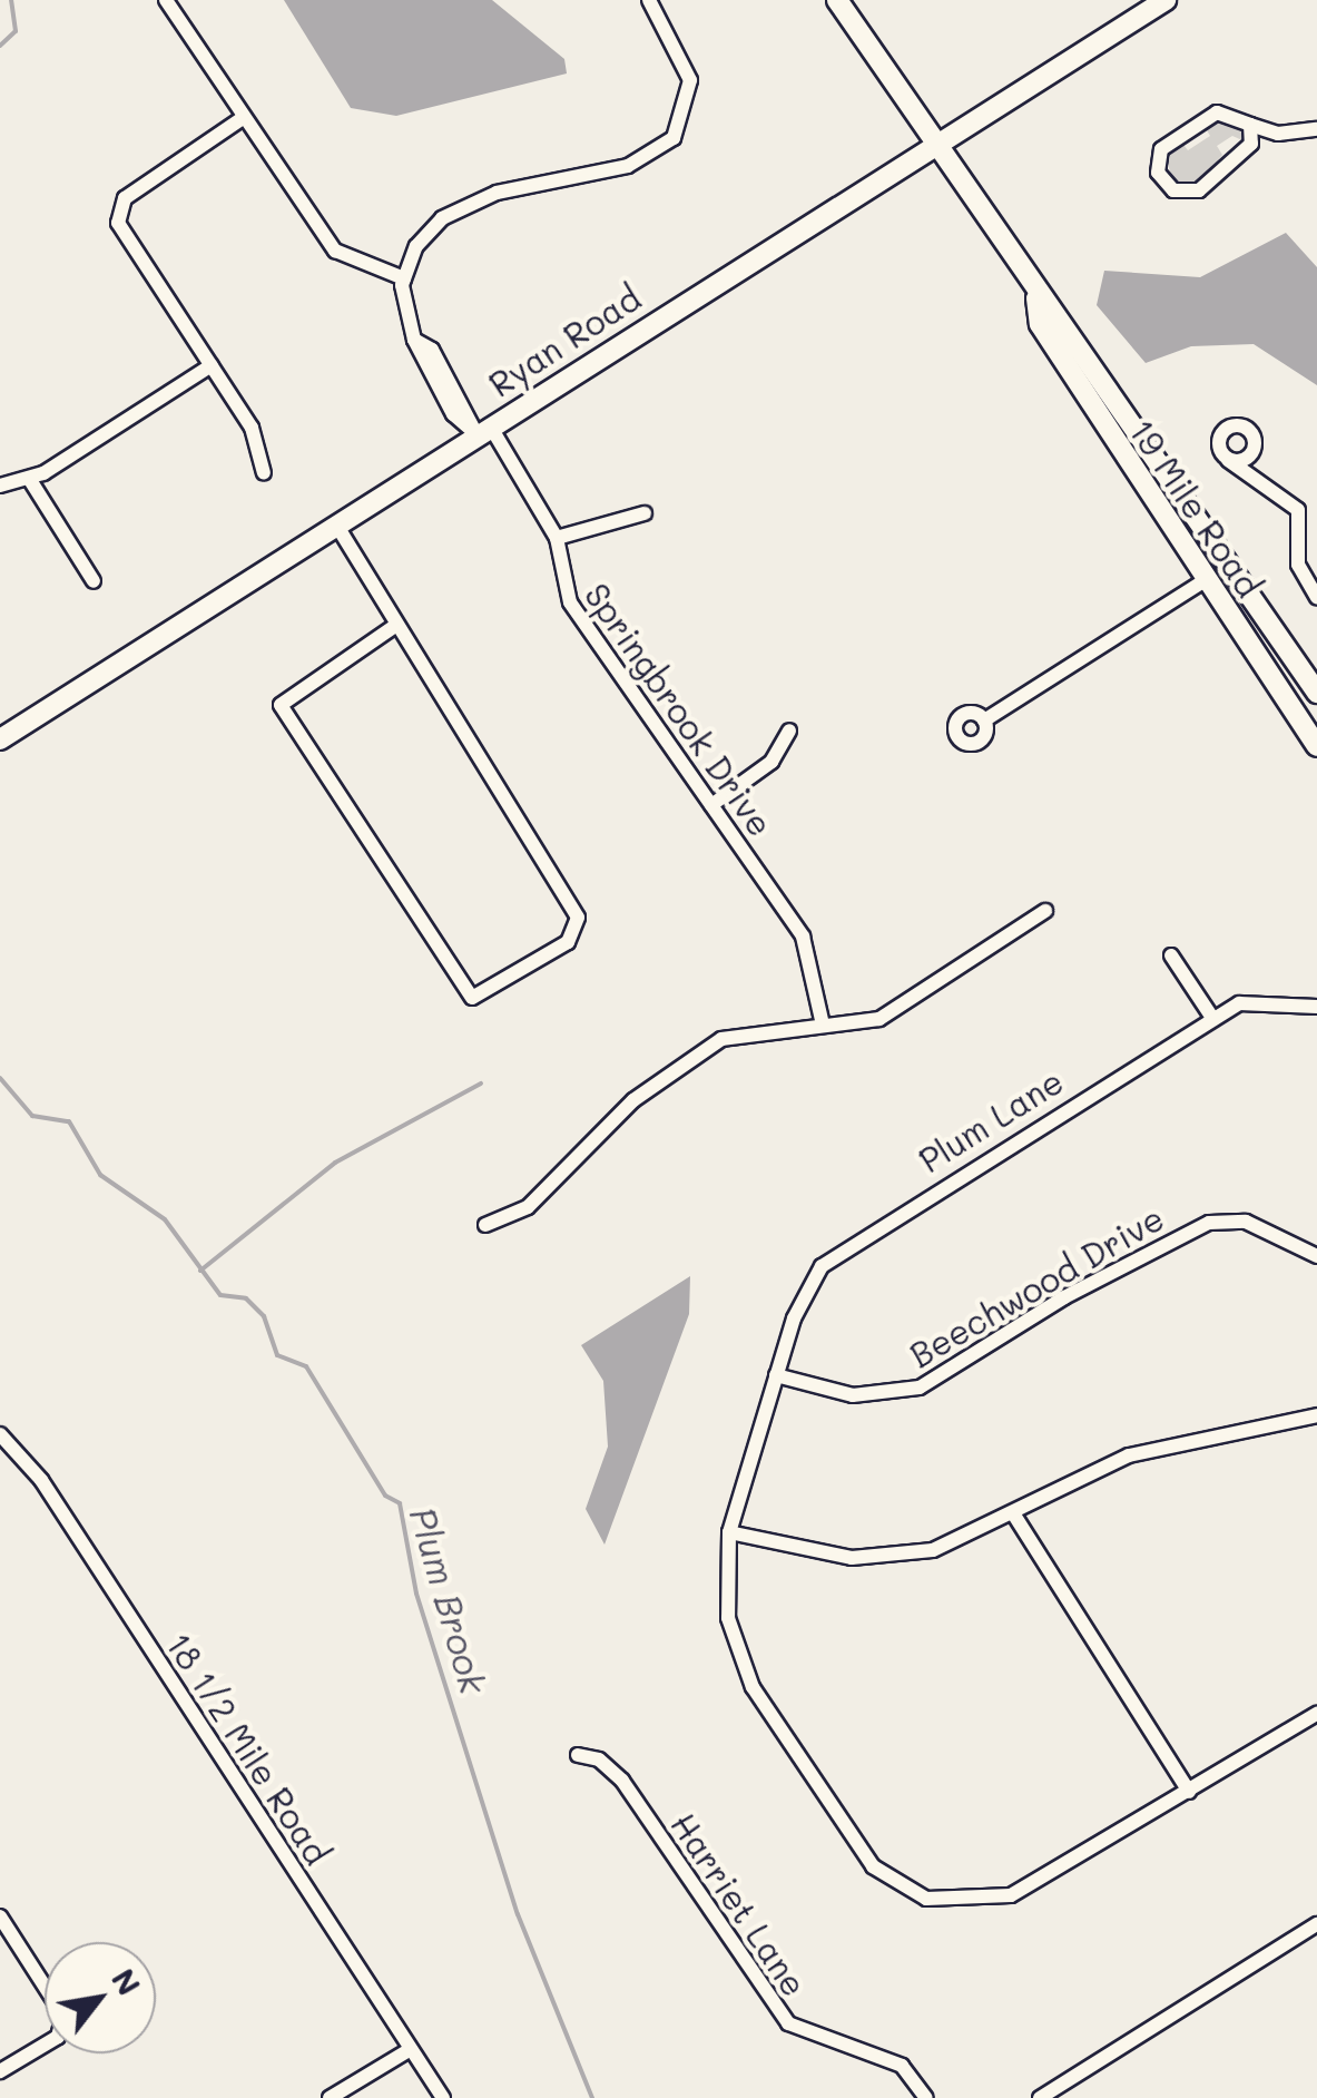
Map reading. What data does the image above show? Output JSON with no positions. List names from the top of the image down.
{
  "streets": {
    "main road": ["Ryan Road", "19 Mile Road"],
    "street": [
      "Springbrook Drive",
      "Plum Lane",
      "Beechwood Drive",
      "18 1/2 Mile Road",
      "Harriet Lane"
    ]
  },
  "crossings": [
    ["Ryan Road", "19 Mile Road"],
    ["Ryan Road", "Springbrook Drive"],
    ["Plum Lane", "Beechwood Drive"]
  ],
  "water": ["Plum Brook"],
  "north": "top right"
}
